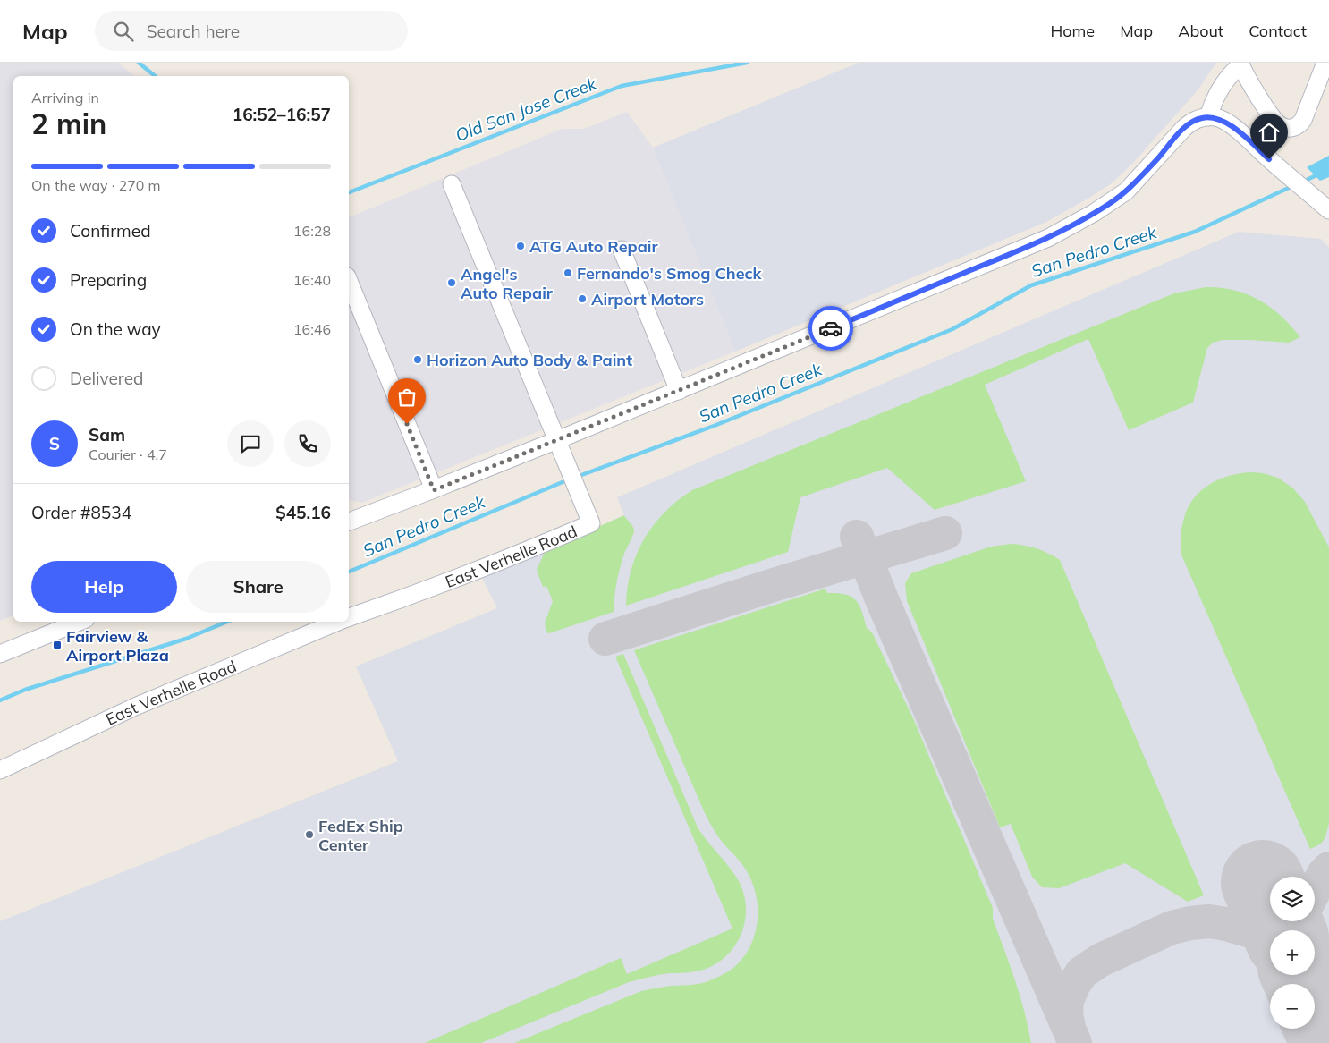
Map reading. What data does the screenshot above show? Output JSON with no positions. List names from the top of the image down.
{
  "streets": {
    "street": ["East Verhelle Road"]
  },
  "water": ["Old San Jose Creek", "San Pedro Creek"],
  "places": {
    "other": [
      "ATG Auto Repair",
      "Fernando's Smog Check",
      "Angel's Auto Repair",
      "Airport Motors",
      "Horizon Auto Body & Paint",
      "FedEx Ship Center"
    ],
    "transit": ["Fairview & Airport Plaza"]
  },
  "page": {
    "header": "Map",
    "search": "Search here",
    "nav": [
      "Home",
      "Map",
      "About",
      "Contact"
    ],
    "heading": ["2 min", "Arriving in", "16:52–16:57"],
    "panel": [
      "Sam",
      "Courier · 4.7",
      "Order #8534",
      "$45.16"
    ],
    "bar": "On the way · 270 m",
    "list": [
      ["Confirmed", "16:28"],
      ["Preparing", "16:40"],
      ["On the way", "16:46"],
      "Delivered"
    ],
    "round": "S",
    "buttons": ["Help", "Share"],
    "map_buttons": ["+", "−"]
  }
}
